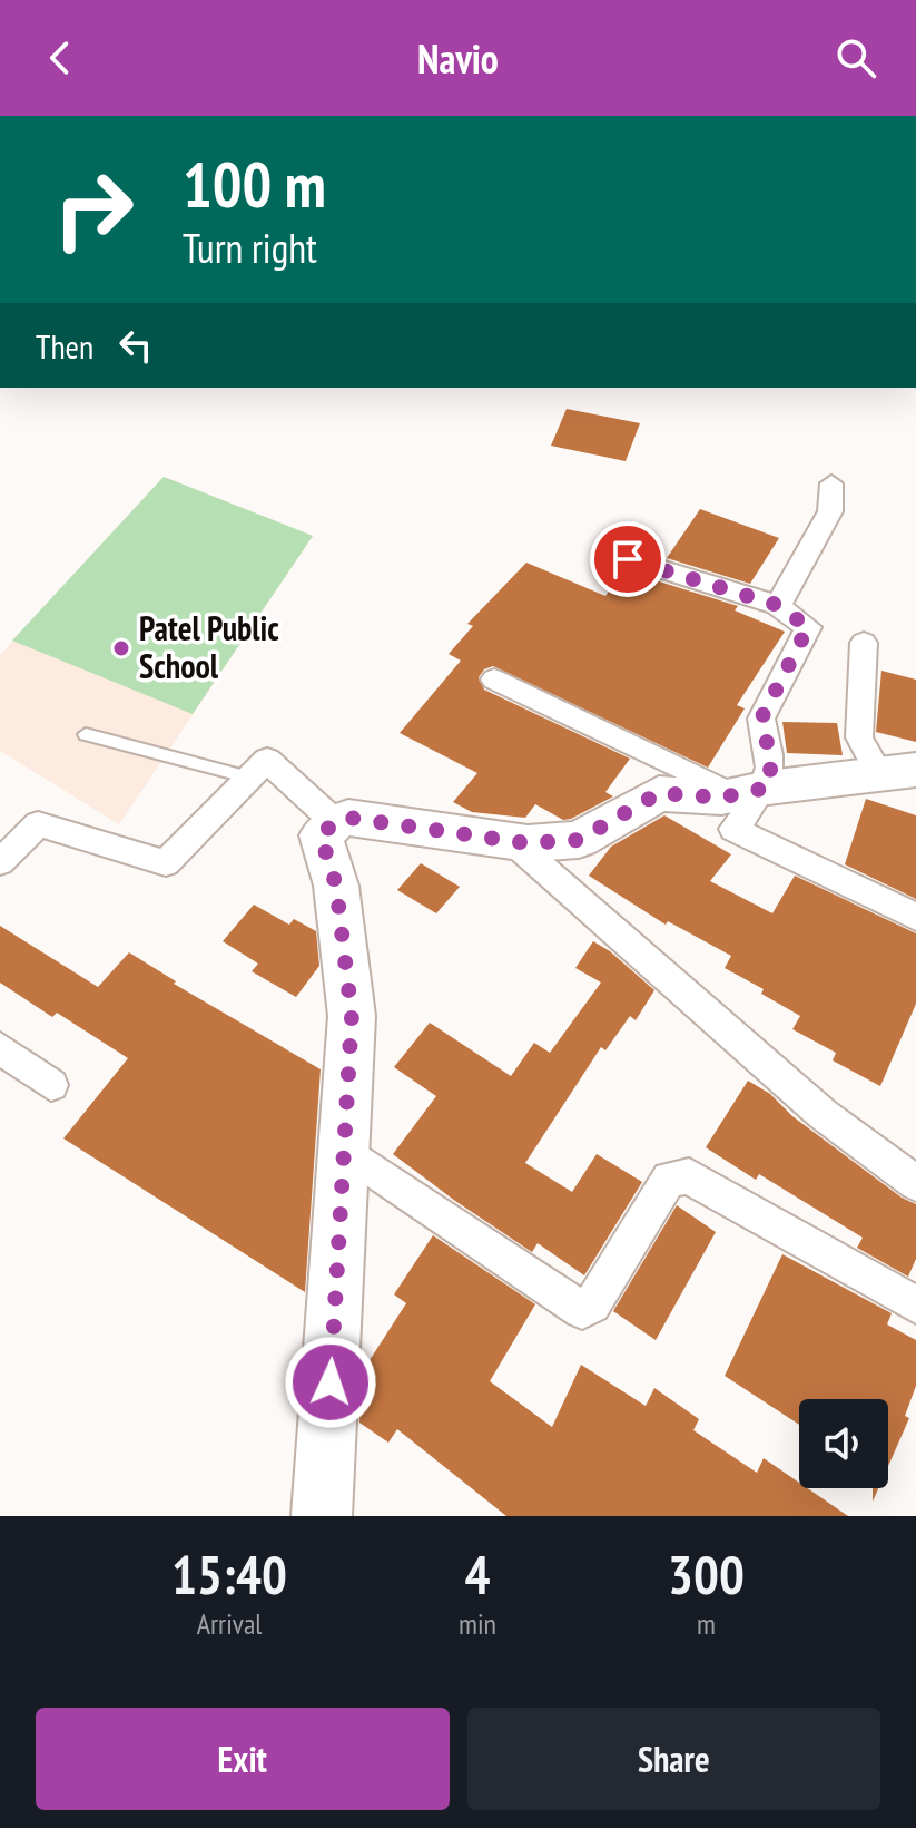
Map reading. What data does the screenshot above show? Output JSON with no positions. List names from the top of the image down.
{
  "places": ["Patel Public School"],
  "page": {
    "header": "Navio",
    "turn": ["100 m", "Turn right"],
    "then": "Then",
    "eta": [
      "15:40",
      "Arrival",
      "4",
      "min",
      "300",
      "m"
    ],
    "buttons": ["Exit", "Share"]
  }
}
